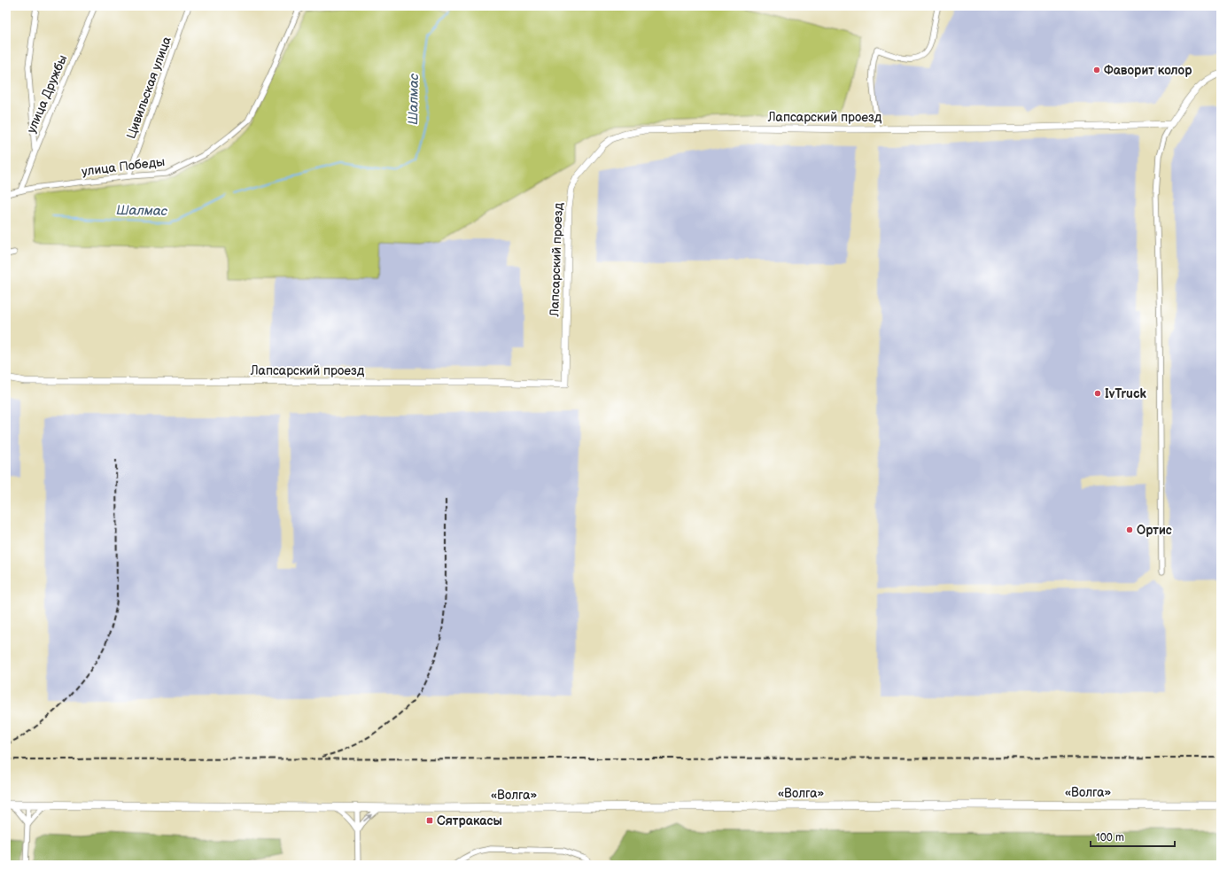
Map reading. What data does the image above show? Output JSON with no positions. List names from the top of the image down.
{
  "streets": {
    "highway": ["«Волга»"],
    "street": [
      "Цивильская улица",
      "улица Дружбы",
      "Лапсарский проезд",
      "улица Победы"
    ]
  },
  "crossings": [
    ["Цивильская улица", "улица Победы"],
    ["улица Дружбы", "улица Победы"]
  ],
  "water": ["Шалмас"],
  "places": {
    "other": ["Фаворит колор", "IvTruck", "Ортис"],
    "transit": ["Сятракасы"]
  },
  "scale_bar": "100 m"
}
